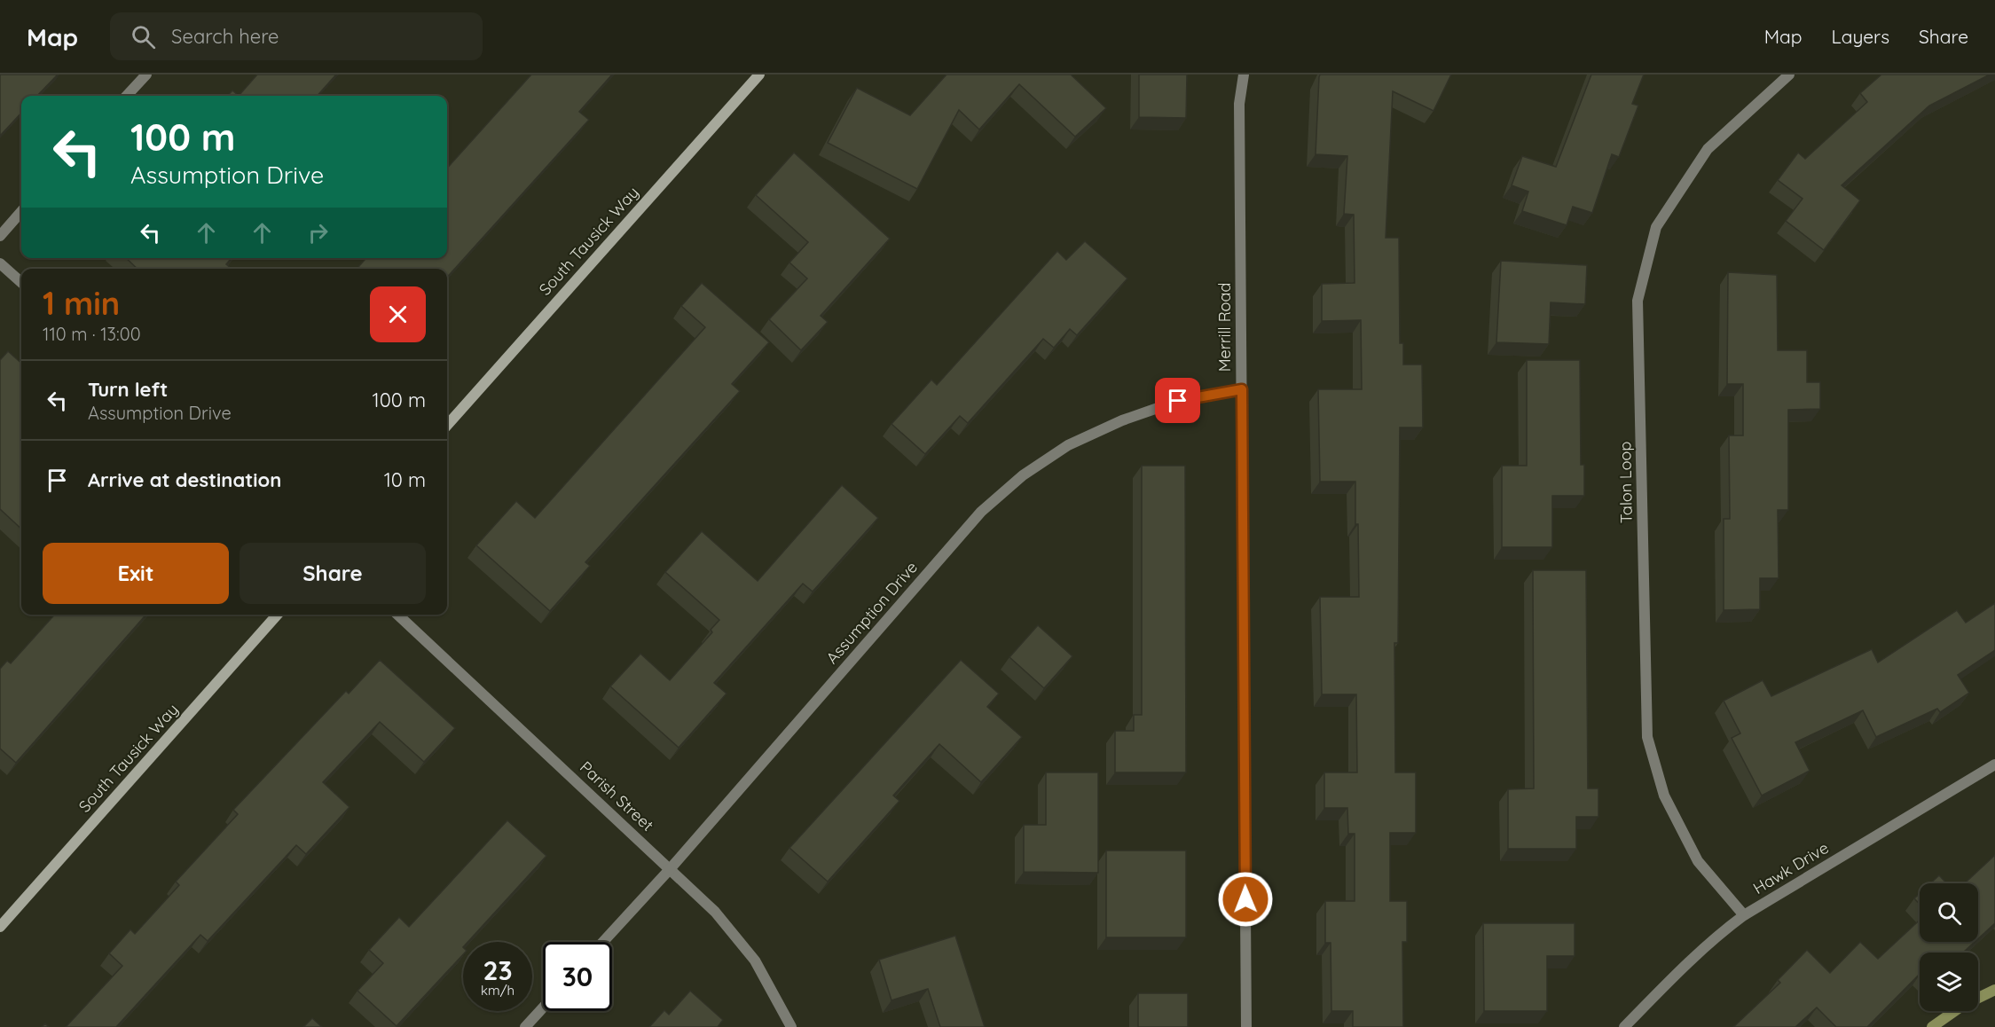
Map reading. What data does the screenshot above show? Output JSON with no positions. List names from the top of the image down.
{
  "streets": {
    "main road": ["South Tausick Way"],
    "street": [
      "Merrill Road",
      "Talon Loop",
      "Assumption Drive",
      "Parish Street",
      "Hawk Drive"
    ]
  },
  "crossings": [
    ["Merrill Road", "Assumption Drive"],
    ["Talon Loop", "Hawk Drive"],
    ["Assumption Drive", "Parish Street"]
  ],
  "page": {
    "header": "Map",
    "search": "Search here",
    "nav": ["Map", "Layers", "Share"],
    "turn": ["100 m", "Assumption Drive"],
    "heading": ["1 min", "110 m · 13:00"],
    "list": [
      {
        "name": "Turn left",
        "note": "Assumption Drive",
        "value": "100 m"
      },
      {
        "name": "Arrive at destination",
        "value": "10 m"
      }
    ],
    "buttons": ["Exit", "Share"],
    "speed": "23 km/h",
    "limit": "30"
  }
}
